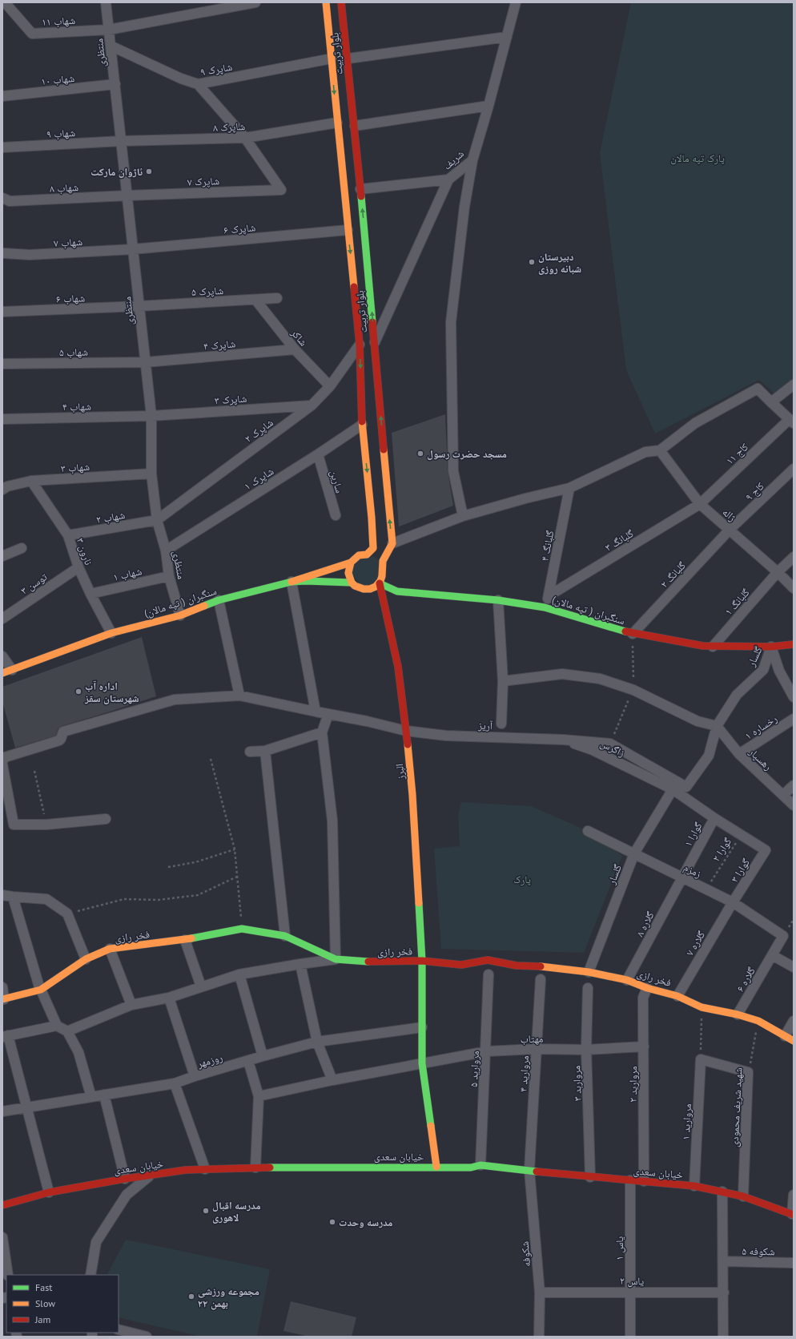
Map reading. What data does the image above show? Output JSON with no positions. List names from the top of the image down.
{
  "streets": {
    "street": [
      "شهاب ۱۱",
      "منتظری",
      "بلوار تربیت",
      "شاپرک ۹",
      "شهاب ۱۰",
      "شاپرک ۸",
      "شهاب ۹",
      "شریف",
      "شاپرک ۷",
      "شهاب ۸",
      "شاپرک ۶",
      "شهاب ۷",
      "شاپرک ۵",
      "شهاب ۶",
      "شاکر",
      "شاپرک ۴",
      "شهاب ۵",
      "شاپرک ۳",
      "شهاب ۴",
      "شاپرک ۲",
      "کاج ۱۱",
      "شهاب ۳",
      "شاپرک ۱",
      "سارین",
      "کاج ۹",
      "ژاله",
      "شهاب ۲",
      "گلبانگ ۳",
      "گلبانگ ۴",
      "نارون ۳",
      "شهاب ۱",
      "گلبانگ ۲",
      "توسن ۳",
      "سنگبران ( تپه مالان)",
      "گلبانگ ۱",
      "گلسار",
      "آریز",
      "رخساره ۱",
      "زاگرس",
      "رهسپار",
      "البرز",
      "گوارا ۱",
      "زمزم",
      "گوارا ۳",
      "گلاره ۸",
      "فخر رازی",
      "گلاره ۷",
      "گلاره ۶",
      "مهتاب",
      "روزمهر",
      "مروارید ۵",
      "مروارید ۴",
      "مرواربد ۳",
      "مروارید ۲",
      "شهید شریف محمودی",
      "مروارید ۱",
      "خیابان سعدی",
      "یاس ۱",
      "شکوفه ۵",
      "شکوفه",
      "یاس ۲"
    ],
    "path": ["گوارا ۲"]
  },
  "crossings": [
    ["شهاب ۱۱", "منتظری"],
    ["منتظری", "شاپرک ۹"],
    ["منتظری", "شهاب ۱۰"],
    ["منتظری", "شاپرک ۸"],
    ["منتظری", "شهاب ۹"],
    ["منتظری", "شاپرک ۷"],
    ["منتظری", "شهاب ۸"],
    ["منتظری", "شاپرک ۶"],
    ["منتظری", "شهاب ۷"],
    ["منتظری", "شاپرک ۵"],
    ["منتظری", "شهاب ۶"],
    ["منتظری", "شاپرک ۴"],
    ["منتظری", "شهاب ۵"],
    ["منتظری", "شاپرک ۳"],
    ["منتظری", "شهاب ۴"],
    ["منتظری", "شاپرک ۲"],
    ["منتظری", "شهاب ۳"],
    ["منتظری", "شاپرک ۱"],
    ["منتظری", "شهاب ۲"],
    ["منتظری", "شهاب ۱"],
    ["منتظری", "سنگبران ( تپه مالان)"],
    ["بلوار تربیت", "شاپرک ۹"],
    ["بلوار تربیت", "شاپرک ۸"],
    ["بلوار تربیت", "شریف"],
    ["بلوار تربیت", "شاپرک ۶"],
    ["بلوار تربیت", "شاپرک ۲"],
    ["بلوار تربیت", "شاپرک ۱"],
    ["بلوار تربیت", "سنگبران ( تپه مالان)"],
    ["بلوار تربیت", "البرز"],
    ["شاپرک ۸", "شهاب ۹"],
    ["شاپرک ۸", "شاپرک ۷"],
    ["شاپرک ۷", "شهاب ۸"],
    ["شاپرک ۶", "شهاب ۷"],
    ["شاپرک ۵", "شهاب ۶"],
    ["شاپرک ۵", "شاکر"],
    ["شاکر", "شاپرک ۴"],
    ["شاکر", "شاپرک ۲"],
    ["شاپرک ۴", "شهاب ۵"],
    ["شاپرک ۳", "شهاب ۴"],
    ["شاپرک ۳", "شاپرک ۲"],
    ["شاپرک ۲", "شهاب ۲"],
    ["کاج ۱۱", "ژاله"],
    ["کاج ۱۱", "گلبانگ ۳"],
    ["شهاب ۳", "نارون ۳"],
    ["شاپرک ۱", "سارین"],
    ["کاج ۹", "ژاله"],
    ["کاج ۹", "گلبانگ ۲"],
    ["ژاله", "گلبانگ ۳"],
    ["ژاله", "گلبانگ ۲"],
    ["ژاله", "گلبانگ ۱"],
    ["شهاب ۲", "نارون ۳"],
    ["گلبانگ ۳", "گلبانگ ۴"],
    ["گلبانگ ۴", "سنگبران ( تپه مالان)"],
    ["نارون ۳", "شهاب ۱"],
    ["نارون ۳", "توسن ۳"],
    ["نارون ۳", "سنگبران ( تپه مالان)"],
    ["گلبانگ ۲", "سنگبران ( تپه مالان)"],
    ["سنگبران ( تپه مالان)", "گلبانگ ۱"],
    ["سنگبران ( تپه مالان)", "گلسار"],
    ["سنگبران ( تپه مالان)", "البرز"],
    ["گلسار", "زاگرس"],
    ["گلسار", "رهسپار"],
    ["گلسار", "زمزم"],
    ["گلسار", "فخر رازی"],
    ["آریز", "زاگرس"],
    ["آریز", "البرز"],
    ["رخساره ۱", "رهسپار"],
    ["زاگرس", "گوارا ۱"],
    ["زاگرس", "گوارا ۲"],
    ["زاگرس", "گوارا ۳"],
    ["البرز", "فخر رازی"],
    ["البرز", "مهتاب"],
    ["البرز", "روزمهر"],
    ["البرز", "خیابان سعدی"],
    ["گوارا ۱", "زمزم"],
    ["گوارا ۱", "گلاره ۸"],
    ["گوارا ۲", "زمزم"],
    ["زمزم", "گوارا ۳"],
    ["زمزم", "گلاره ۸"],
    ["زمزم", "گلاره ۷"],
    ["زمزم", "گلاره ۶"],
    ["گوارا ۳", "گلاره ۷"],
    ["گلاره ۸", "فخر رازی"],
    ["فخر رازی", "گلاره ۷"],
    ["فخر رازی", "گلاره ۶"],
    ["فخر رازی", "مروارید ۲"],
    ["فخر رازی", "شهید شریف محمودی"],
    ["مهتاب", "مروارید ۵"],
    ["مهتاب", "مروارید ۴"],
    ["مهتاب", "مرواربد ۳"],
    ["مهتاب", "مروارید ۲"],
    ["مروارید ۵", "خیابان سعدی"],
    ["مروارید ۴", "خیابان سعدی"],
    ["مروارید ۴", "شکوفه"],
    ["مرواربد ۳", "خیابان سعدی"],
    ["مروارید ۲", "خیابان سعدی"],
    ["شهید شریف محمودی", "خیابان سعدی"],
    ["مروارید ۱", "خیابان سعدی"],
    ["خیابان سعدی", "یاس ۱"],
    ["خیابان سعدی", "شکوفه"],
    ["یاس ۱", "یاس ۲"],
    ["شکوفه", "یاس ۲"]
  ],
  "parks": ["پارک تپه مالان", "پارک"],
  "places": [
    "ئاژوان مارکت",
    "دبیرستان شبانه روزی",
    "مسجد حضرت رسول",
    "اداره آب شهرستان سقز",
    "مدرسه اقبال لاهوری",
    "مدرسه وحدت",
    "مجموعه ورزشی ۲۲ بهمن"
  ],
  "legend": ["Fast", "Slow", "Jam"]
}
